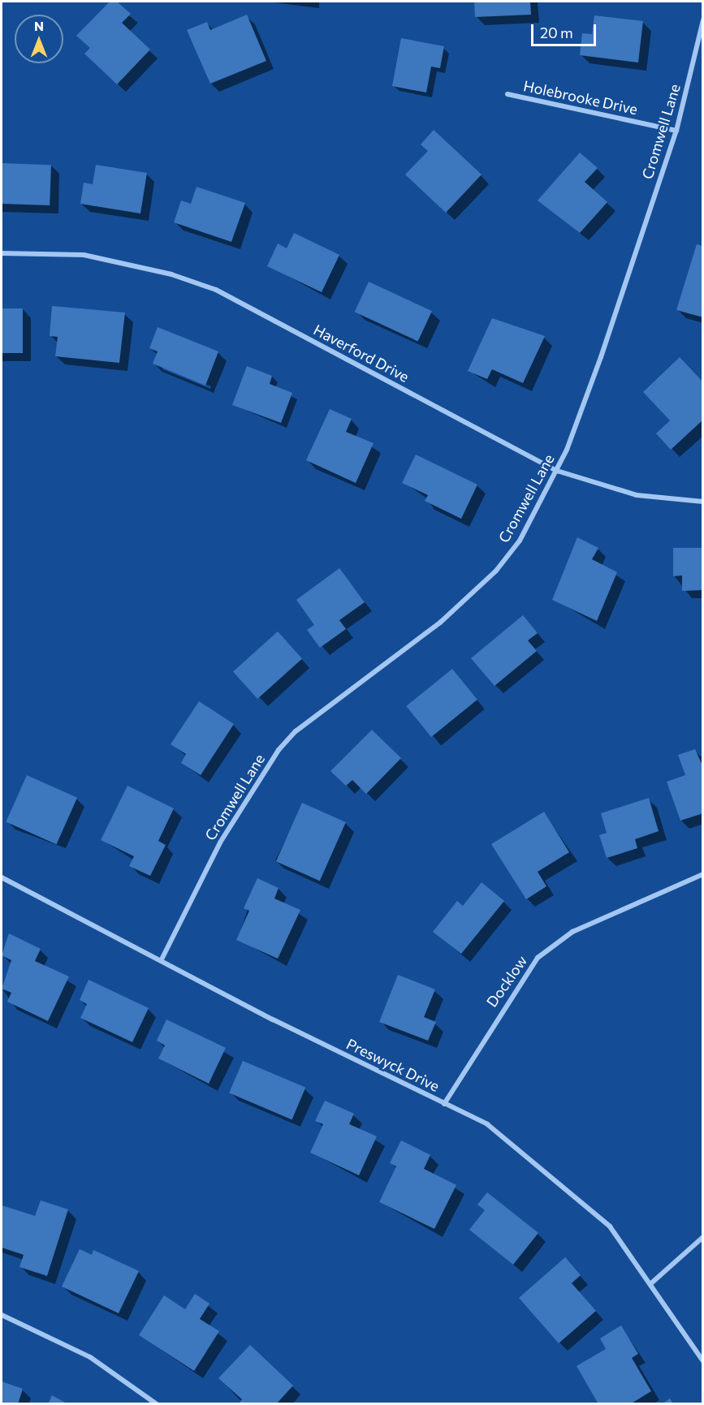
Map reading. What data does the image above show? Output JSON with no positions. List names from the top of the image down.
{
  "streets": {
    "street": [
      "Holebrooke Drive",
      "Cromwell Lane",
      "Haverford Drive",
      "Docklow",
      "Preswyck Drive"
    ]
  },
  "crossings": [
    ["Holebrooke Drive", "Cromwell Lane"],
    ["Cromwell Lane", "Haverford Drive"],
    ["Cromwell Lane", "Preswyck Drive"],
    ["Docklow", "Preswyck Drive"]
  ],
  "scale_bar": "20 m",
  "north": "top"
}
